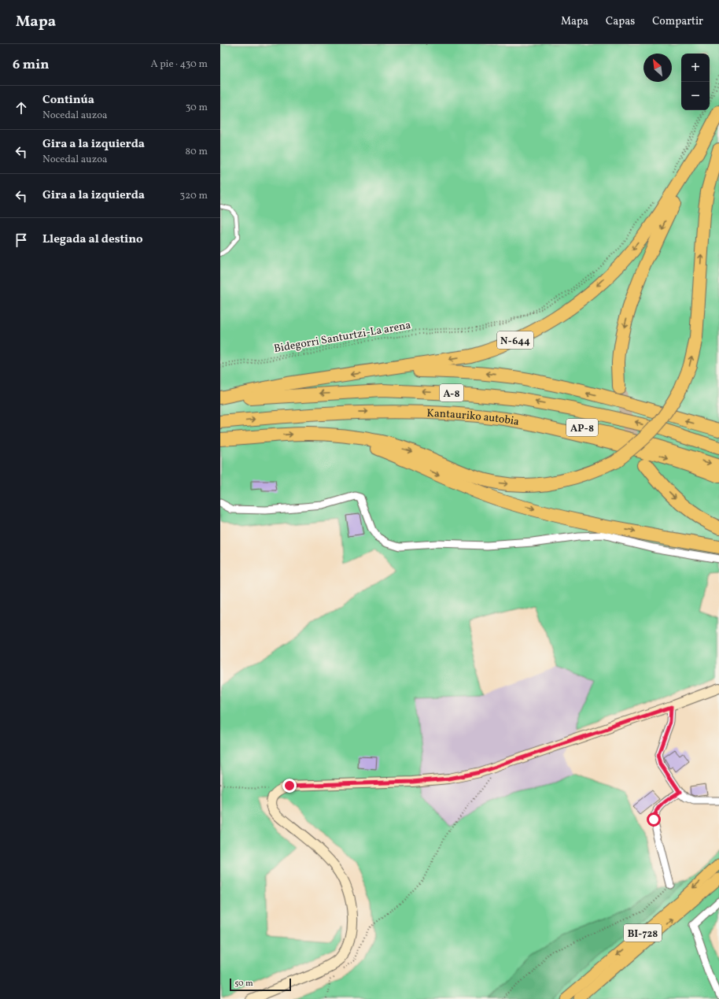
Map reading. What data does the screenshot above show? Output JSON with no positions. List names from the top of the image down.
{
  "streets": {
    "highway": [
      "N-644",
      "A-8",
      "Kantauriko autobia",
      "AP-8"
    ],
    "main road": ["BI-728"],
    "path": ["Bidegorri Santurtzi-La arena"]
  },
  "crossings": [
    ["Kantauriko autobia", "AP-8"]
  ],
  "scale_bar": "50 m",
  "north": "top left",
  "page": {
    "header": "Mapa",
    "nav": ["Mapa", "Capas", "Compartir"],
    "heading": ["6 min", "A pie · 430 m"],
    "map_buttons": ["+", "−"],
    "list": [
      ["Continúa", "Nocedal auzoa", "30 m"],
      ["Gira a la izquierda", "Nocedal auzoa", "80 m"],
      ["Gira a la izquierda", "320 m"],
      "Llegada al destino"
    ],
    "scale": "50 m"
  }
}
